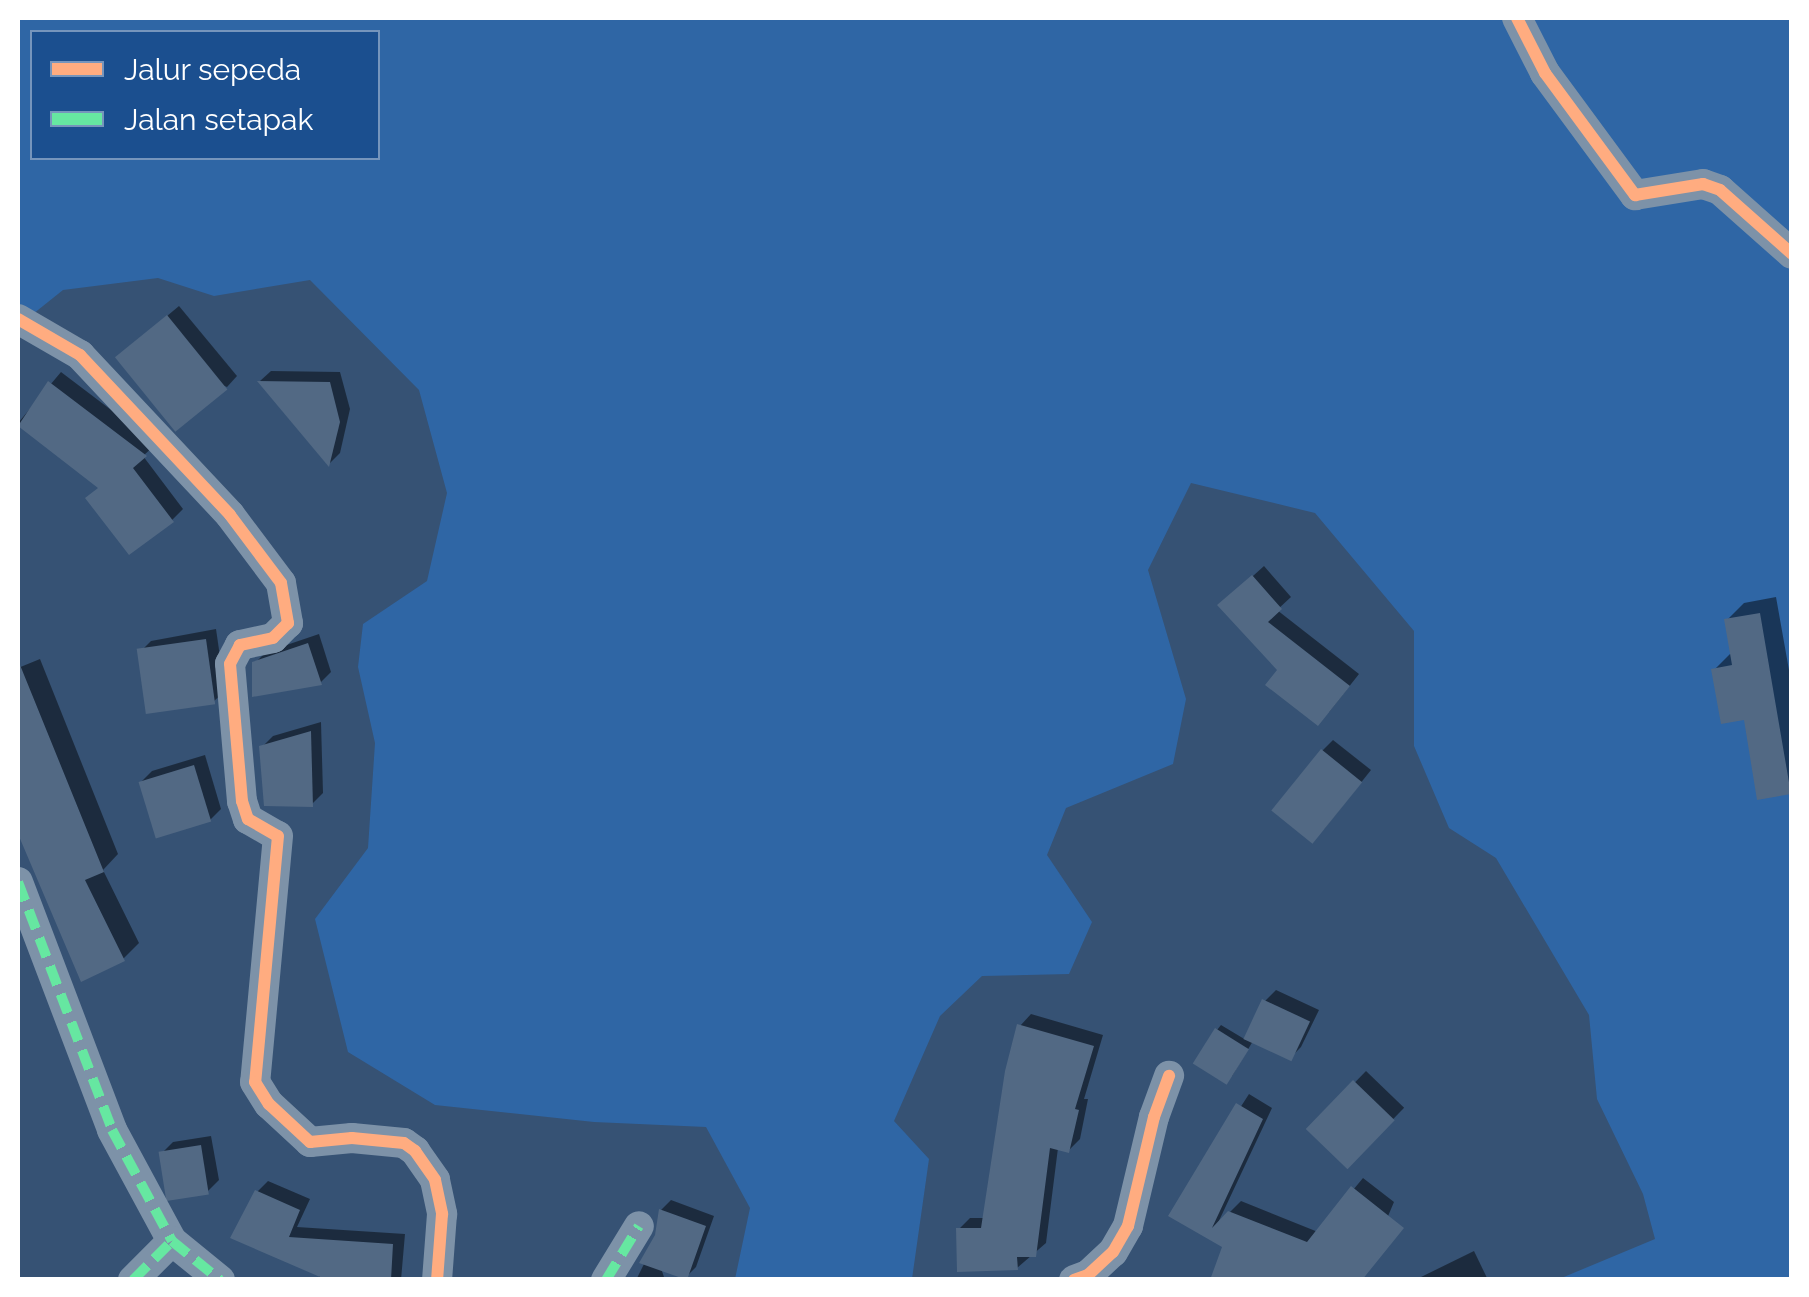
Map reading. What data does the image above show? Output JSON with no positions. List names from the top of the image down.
{
  "legend": ["Jalur sepeda", "Jalan setapak"]
}
